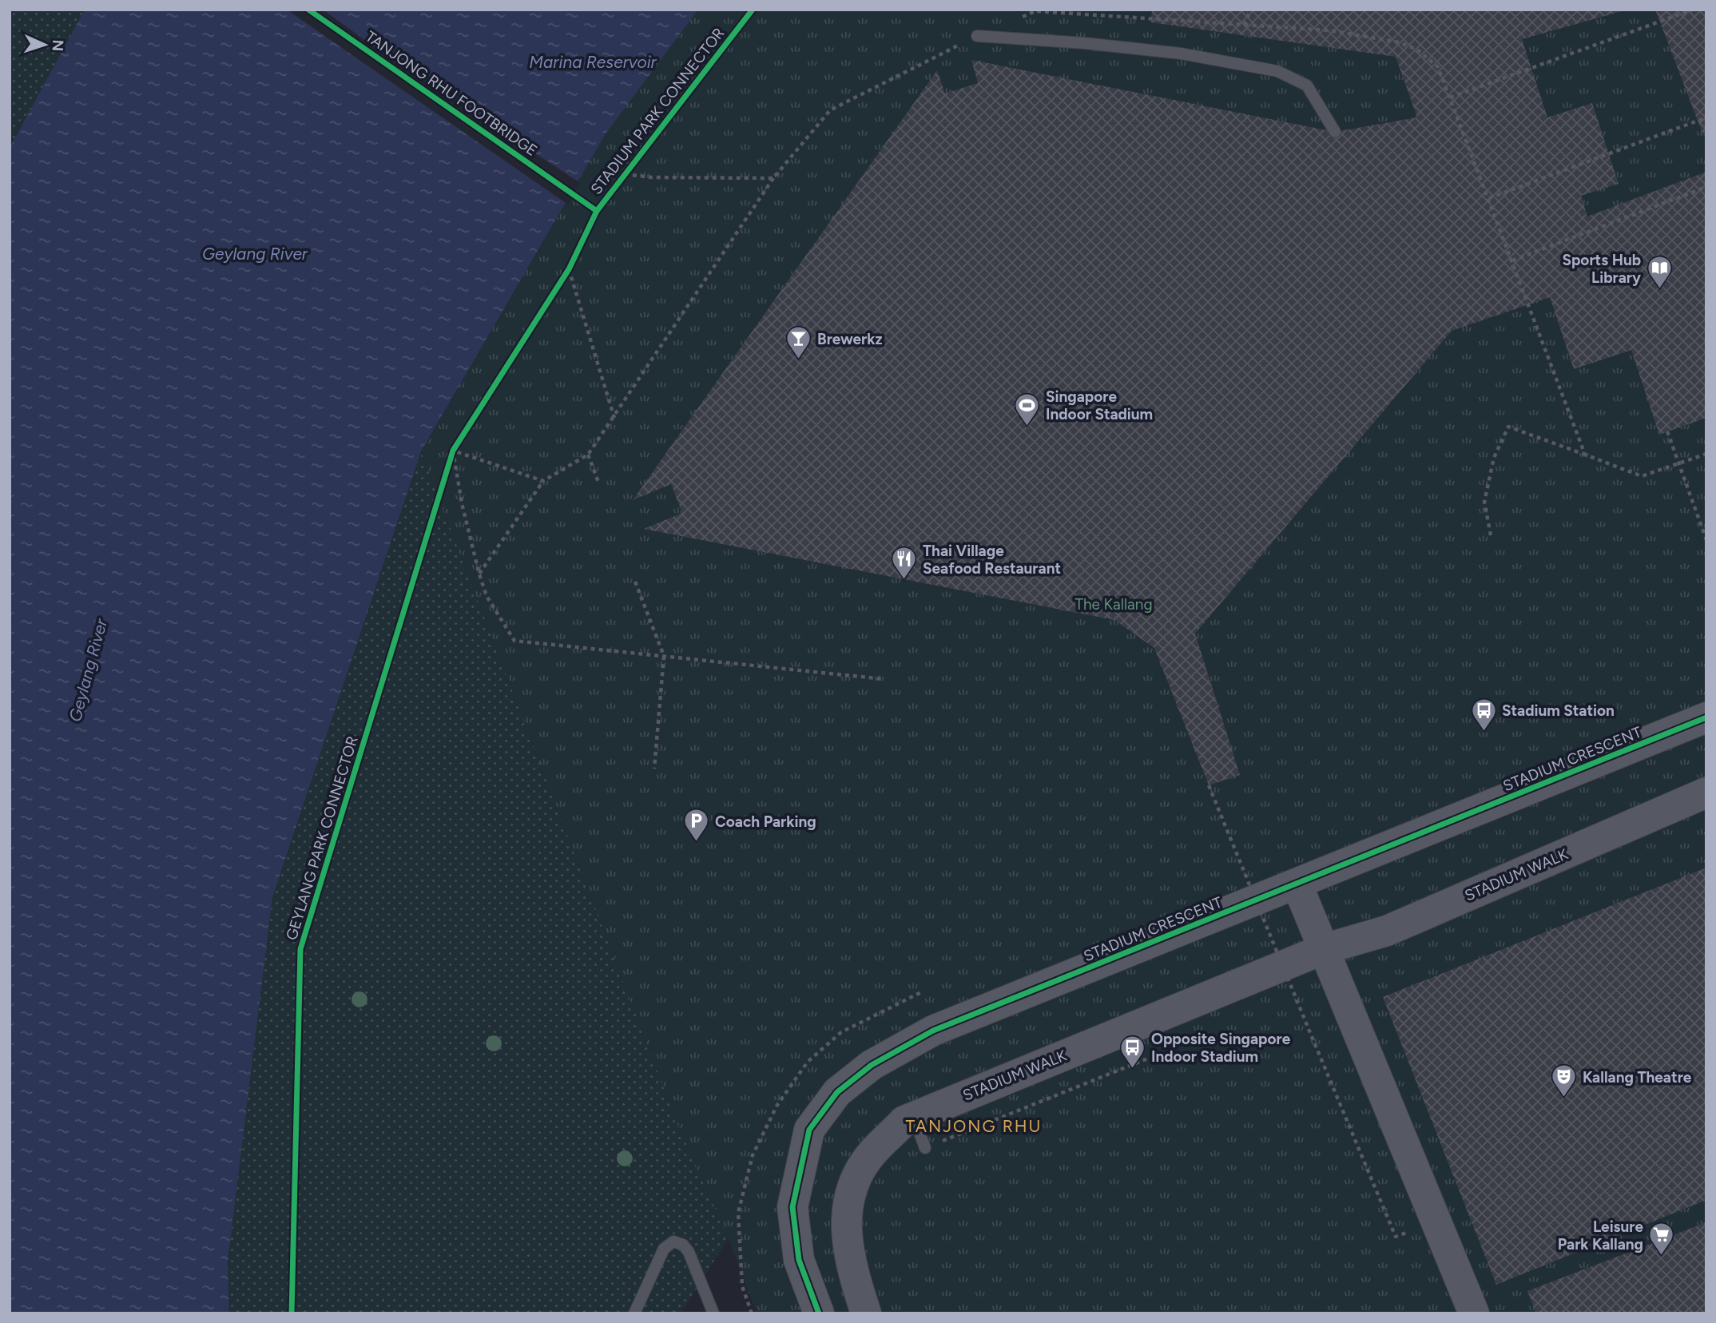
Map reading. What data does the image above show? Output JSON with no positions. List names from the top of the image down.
{
  "streets": {
    "street": ["STADIUM CRESCENT", "STADIUM WALK"],
    "path": ["STADIUM PARK CONNECTOR"],
    "cycle path": ["TANJONG RHU FOOTBRIDGE", "GEYLANG PARK CONNECTOR"]
  },
  "crossings": [
    ["TANJONG RHU FOOTBRIDGE", "STADIUM PARK CONNECTOR"]
  ],
  "districts": ["TANJONG RHU"],
  "water": ["Marina Reservoir", "Geylang River"],
  "parks": ["The Kallang"],
  "places": {
    "library": ["Sports Hub Library"],
    "bar": ["Brewerkz"],
    "sports": ["Singapore Indoor Stadium"],
    "restaurant": ["Thai Village Seafood Restaurant"],
    "bus stop": ["Stadium Station", "Opposite Singapore Indoor Stadium"],
    "parking": ["Coach Parking"],
    "theatre": ["Kallang Theatre"],
    "supermarket": ["Leisure Park Kallang"]
  },
  "north": "right"
}
